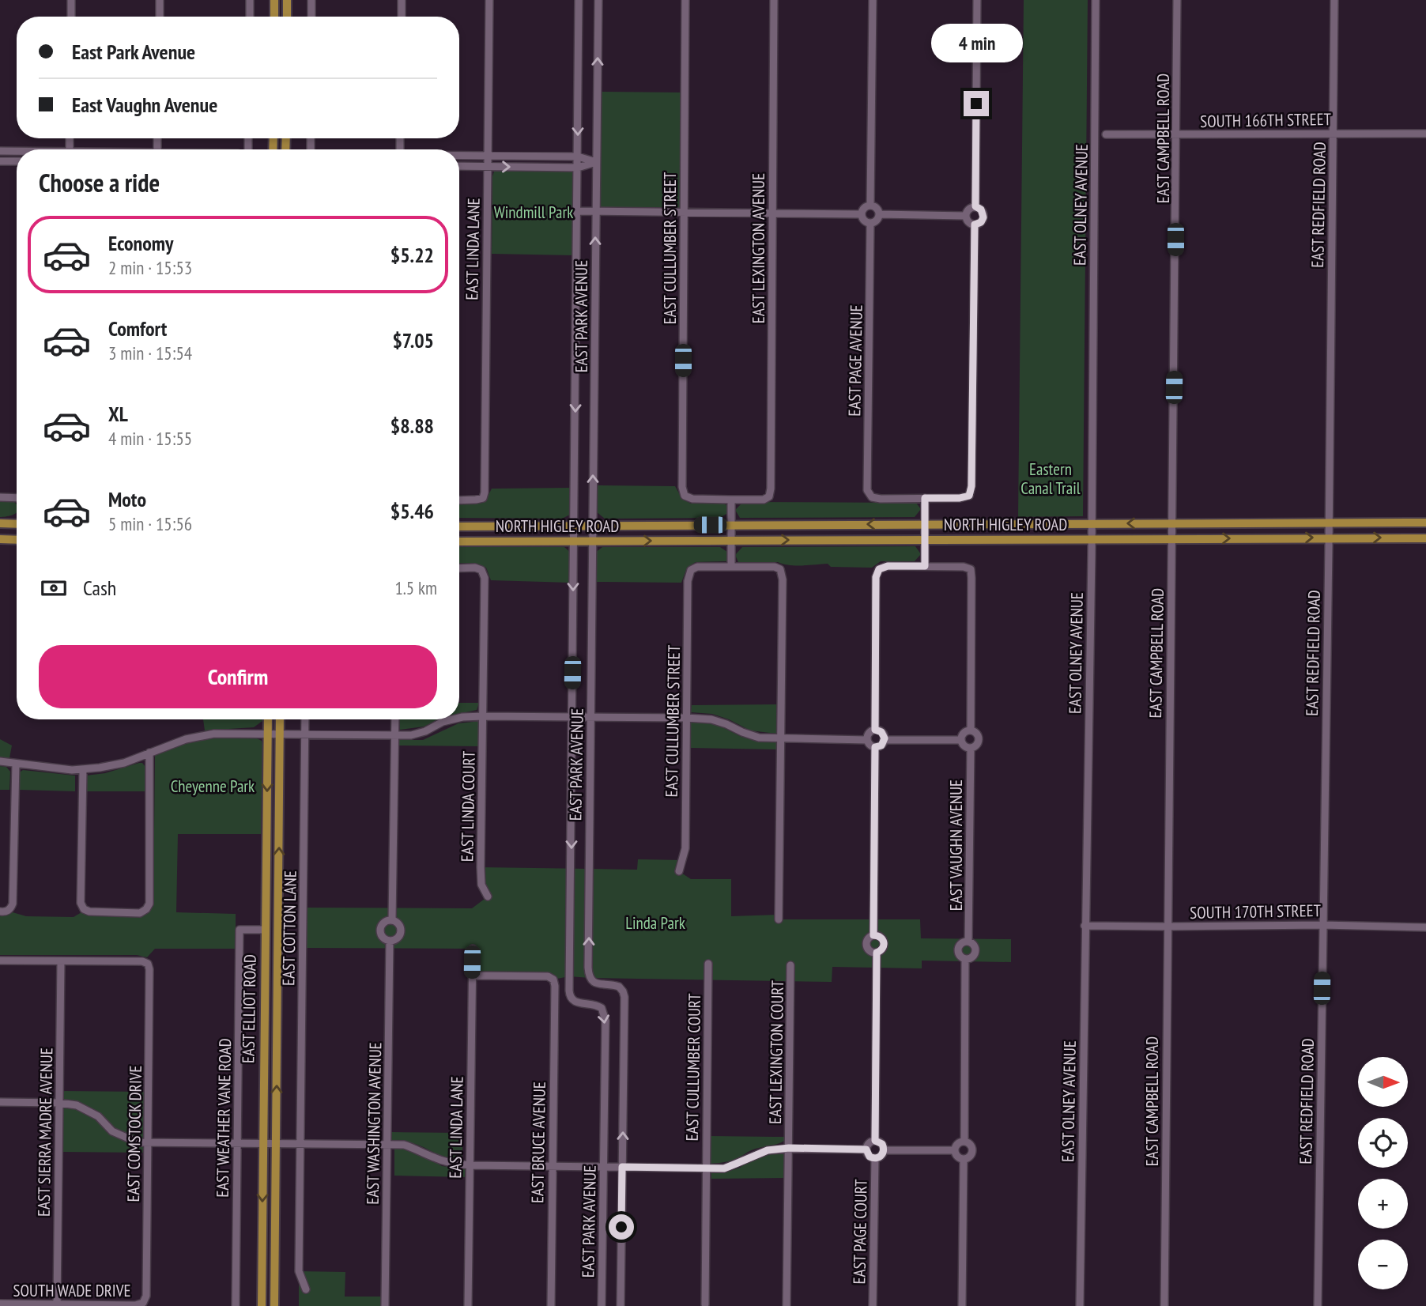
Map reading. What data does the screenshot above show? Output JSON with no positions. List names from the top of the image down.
{
  "streets": {
    "main road": ["NORTH HIGLEY ROAD", "EAST ELLIOT ROAD"],
    "street": [
      "SOUTH 166TH STREET",
      "EAST CAMPBELL ROAD",
      "EAST OLNEY AVENUE",
      "EAST REDFIELD ROAD",
      "EAST CULLUMBER STREET",
      "EAST LEXINGTON AVENUE",
      "EAST LINDA LANE",
      "EAST PARK AVENUE",
      "EAST PAGE AVENUE",
      "EAST LINDA COURT",
      "EAST VAUGHN AVENUE",
      "SOUTH 170TH STREET",
      "EAST COTTON LANE",
      "EAST LEXINGTON COURT",
      "EAST CULLUMBER COURT",
      "EAST WEATHER VANE ROAD",
      "EAST WASHINGTON AVENUE",
      "EAST SIERRA MADRE AVENUE",
      "EAST COMSTOCK DRIVE",
      "EAST BRUCE AVENUE",
      "EAST PAGE COURT",
      "SOUTH WADE DRIVE"
    ]
  },
  "crossings": [
    ["SOUTH 166TH STREET", "EAST CAMPBELL ROAD"],
    ["SOUTH 166TH STREET", "EAST REDFIELD ROAD"],
    ["EAST CAMPBELL ROAD", "NORTH HIGLEY ROAD"],
    ["EAST CAMPBELL ROAD", "SOUTH 170TH STREET"],
    ["EAST OLNEY AVENUE", "NORTH HIGLEY ROAD"],
    ["EAST OLNEY AVENUE", "SOUTH 170TH STREET"],
    ["EAST REDFIELD ROAD", "NORTH HIGLEY ROAD"],
    ["EAST REDFIELD ROAD", "SOUTH 170TH STREET"],
    ["EAST CULLUMBER STREET", "EAST LEXINGTON AVENUE"],
    ["EAST LINDA LANE", "EAST BRUCE AVENUE"],
    ["EAST PARK AVENUE", "NORTH HIGLEY ROAD"],
    ["EAST ELLIOT ROAD", "EAST WEATHER VANE ROAD"],
    ["EAST SIERRA MADRE AVENUE", "EAST COMSTOCK DRIVE"],
    ["EAST SIERRA MADRE AVENUE", "SOUTH WADE DRIVE"],
    ["EAST COMSTOCK DRIVE", "SOUTH WADE DRIVE"]
  ],
  "parks": [
    "Windmill Park",
    "Eastern Canal Trail",
    "Cheyenne Park",
    "Linda Park"
  ],
  "north": "right",
  "page": {
    "banner": ["East Park Avenue", "East Vaughn Avenue"],
    "bubble": "4 min",
    "heading": "Choose a ride",
    "list": [
      {
        "name": "Economy",
        "note": "2 min · 15:53",
        "value": "$5.22"
      },
      {
        "name": "Comfort",
        "note": "3 min · 15:54",
        "value": "$7.05"
      },
      {
        "name": "XL",
        "note": "4 min · 15:55",
        "value": "$8.88"
      },
      {
        "name": "Moto",
        "note": "5 min · 15:56",
        "value": "$5.46"
      }
    ],
    "pay": ["Cash", "1.5 km"],
    "buttons": "Confirm",
    "map_buttons": ["+", "−"]
  }
}
